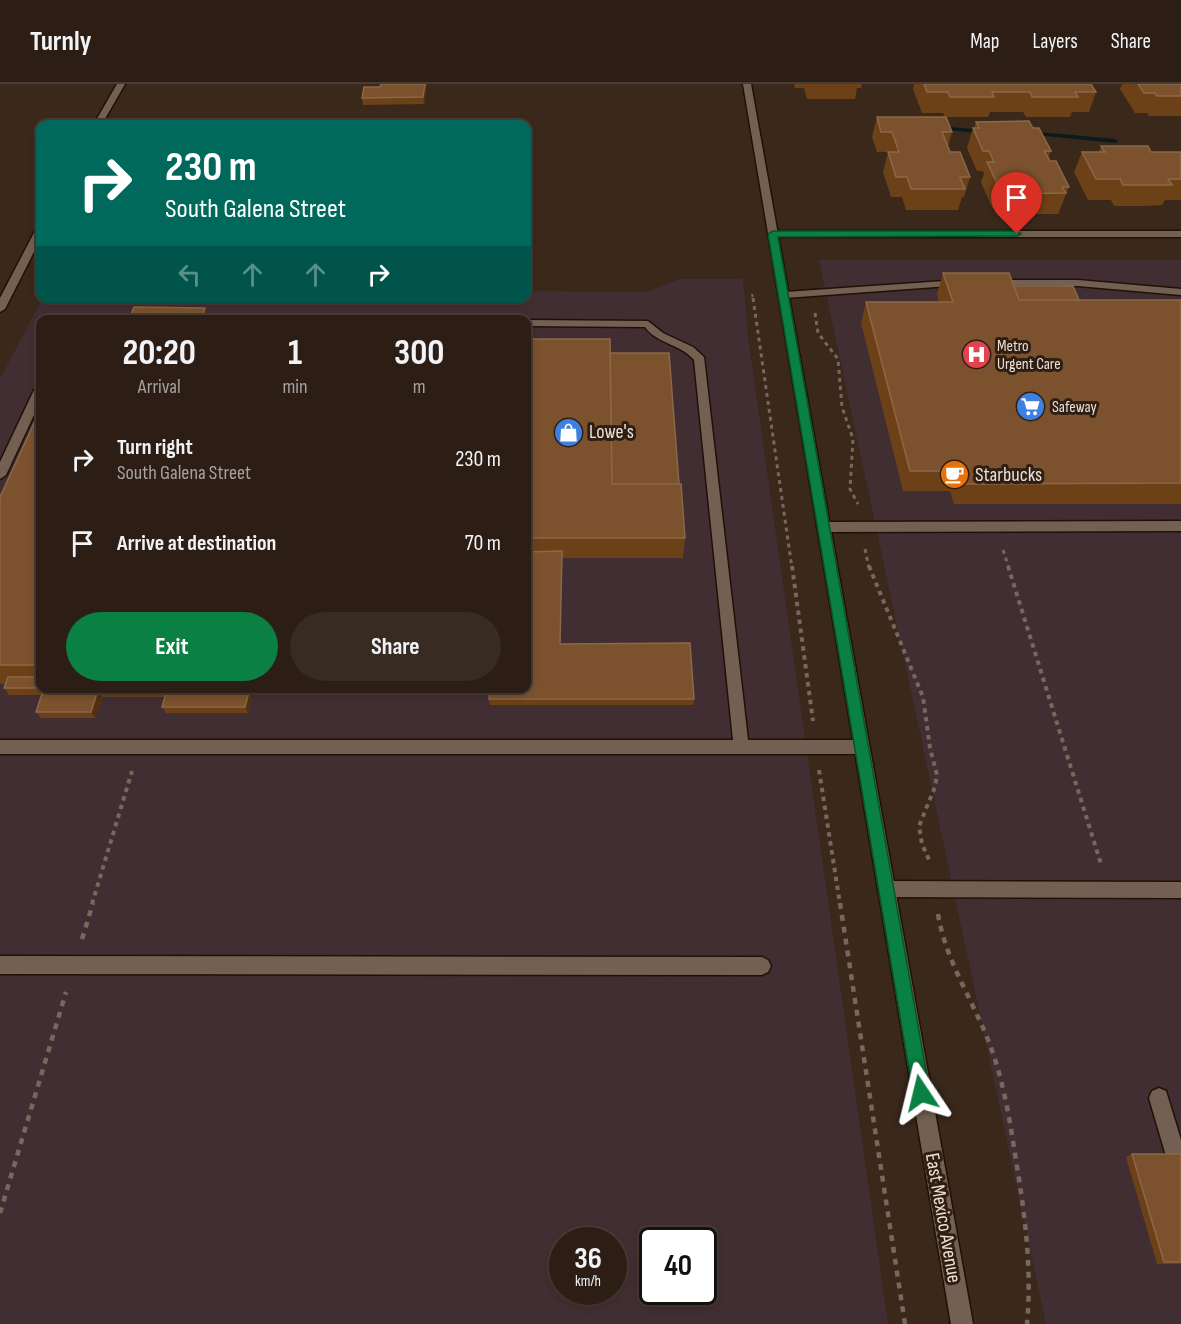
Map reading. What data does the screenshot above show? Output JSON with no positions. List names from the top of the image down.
{
  "streets": {
    "street": ["East Mexico Avenue"]
  },
  "places": {
    "hospital": ["Metro Urgent Care"],
    "supermarket": ["Safeway"],
    "shop": ["Lowe's"],
    "cafe": ["Starbucks"]
  },
  "page": {
    "header": "Turnly",
    "nav": ["Map", "Layers", "Share"],
    "turn": ["230 m", "South Galena Street"],
    "eta": [
      "20:20",
      "Arrival",
      "1",
      "min",
      "300",
      "m"
    ],
    "list": [
      {
        "name": "Turn right",
        "note": "South Galena Street",
        "value": "230 m"
      },
      {
        "name": "Arrive at destination",
        "value": "70 m"
      }
    ],
    "buttons": ["Exit", "Share"],
    "speed": "36 km/h",
    "limit": "40"
  }
}
